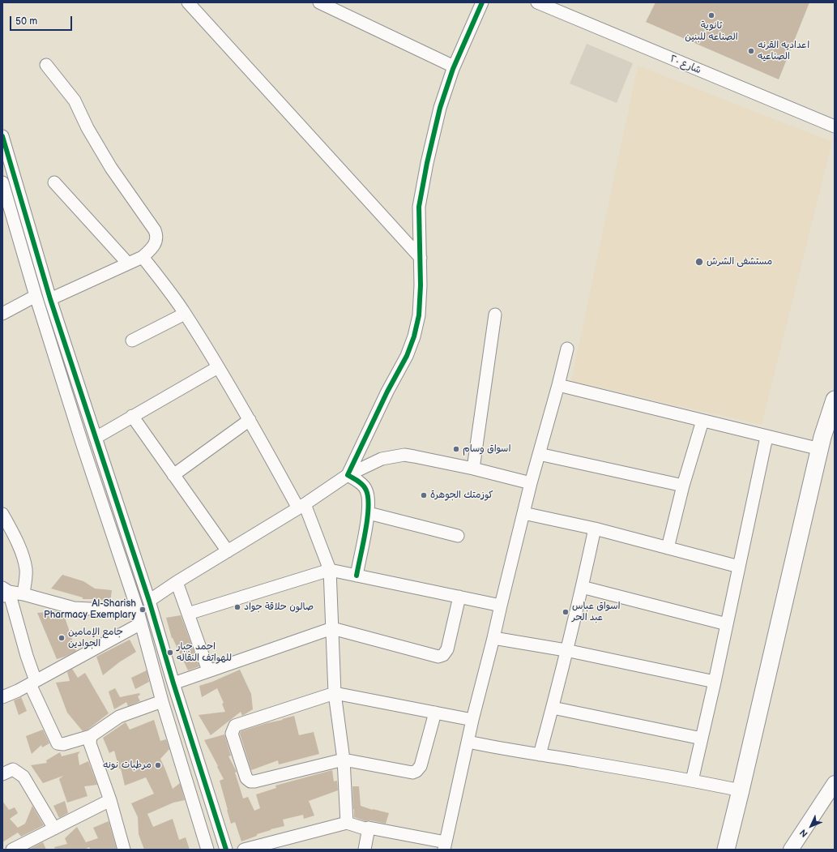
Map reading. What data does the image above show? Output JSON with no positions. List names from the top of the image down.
{
  "streets": {
    "street": ["شارع ٢٠"]
  },
  "places": [
    "ثانوية الصناعه للبنين",
    "اعداديه القرنه الصناعيه",
    "مستشفى الشرش",
    "اسواق وسام",
    "كوزمتك الجوهرة",
    "صالون حلاقة جواد",
    "Al-Sharish Pharmacy Exemplary",
    "اسواق عباس عبد الحر",
    "جامع الإمامين الجوادين",
    "احمد جبار للهواتف النقاله",
    "مرطبات نونه"
  ],
  "scale_bar": "50 m",
  "north": "bottom left"
}
